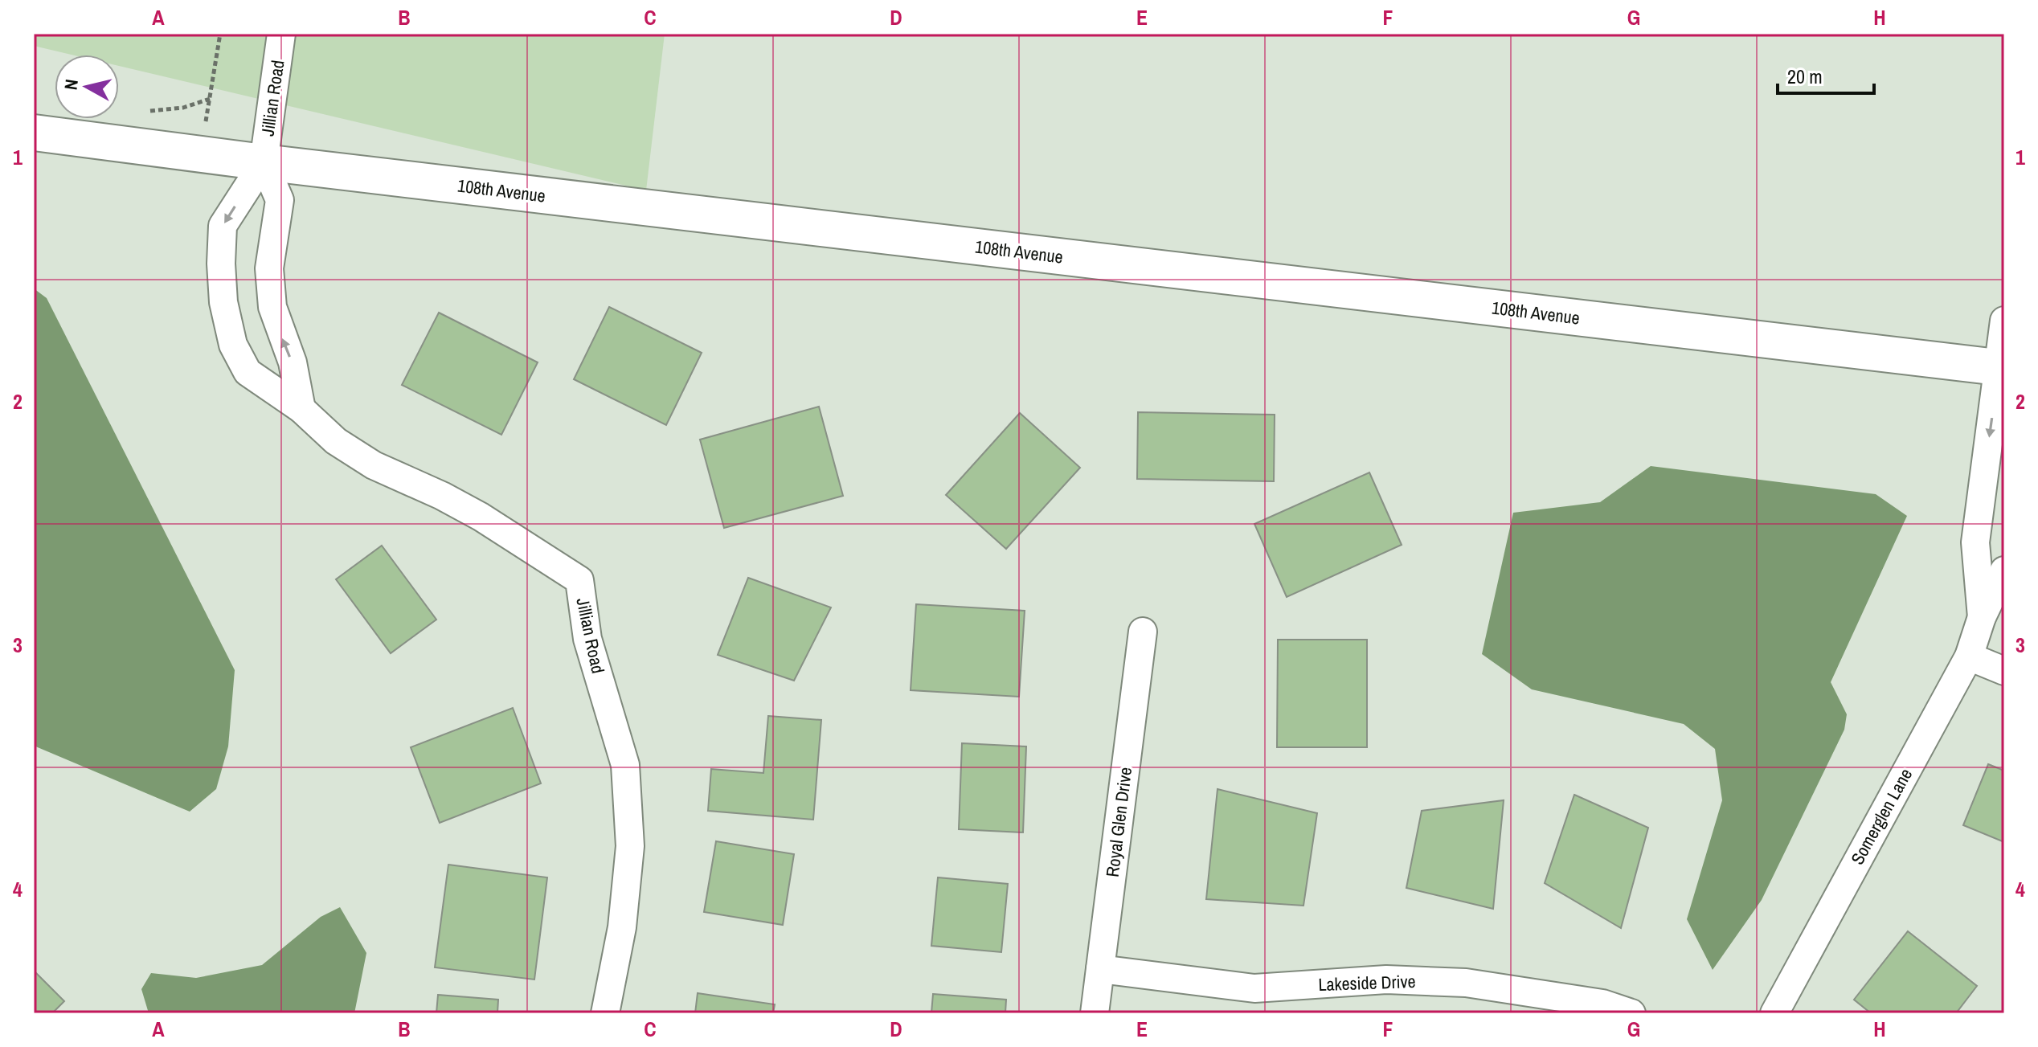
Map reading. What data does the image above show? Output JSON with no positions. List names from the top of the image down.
{
  "streets": {
    "street": [
      "Jillian Road",
      "108th Avenue",
      "Somerglen Lane",
      "Royal Glen Drive",
      "Lakeside Drive"
    ]
  },
  "crossings": [
    ["Jillian Road", "108th Avenue"],
    ["108th Avenue", "Somerglen Lane"],
    ["Royal Glen Drive", "Lakeside Drive"]
  ],
  "scale_bar": "20 m",
  "north": "left",
  "grid": {
    "columns": [
      "A",
      "B",
      "C",
      "D",
      "E",
      "F",
      "G",
      "H"
    ],
    "rows": [
      "1",
      "2",
      "3",
      "4"
    ]
  }
}
